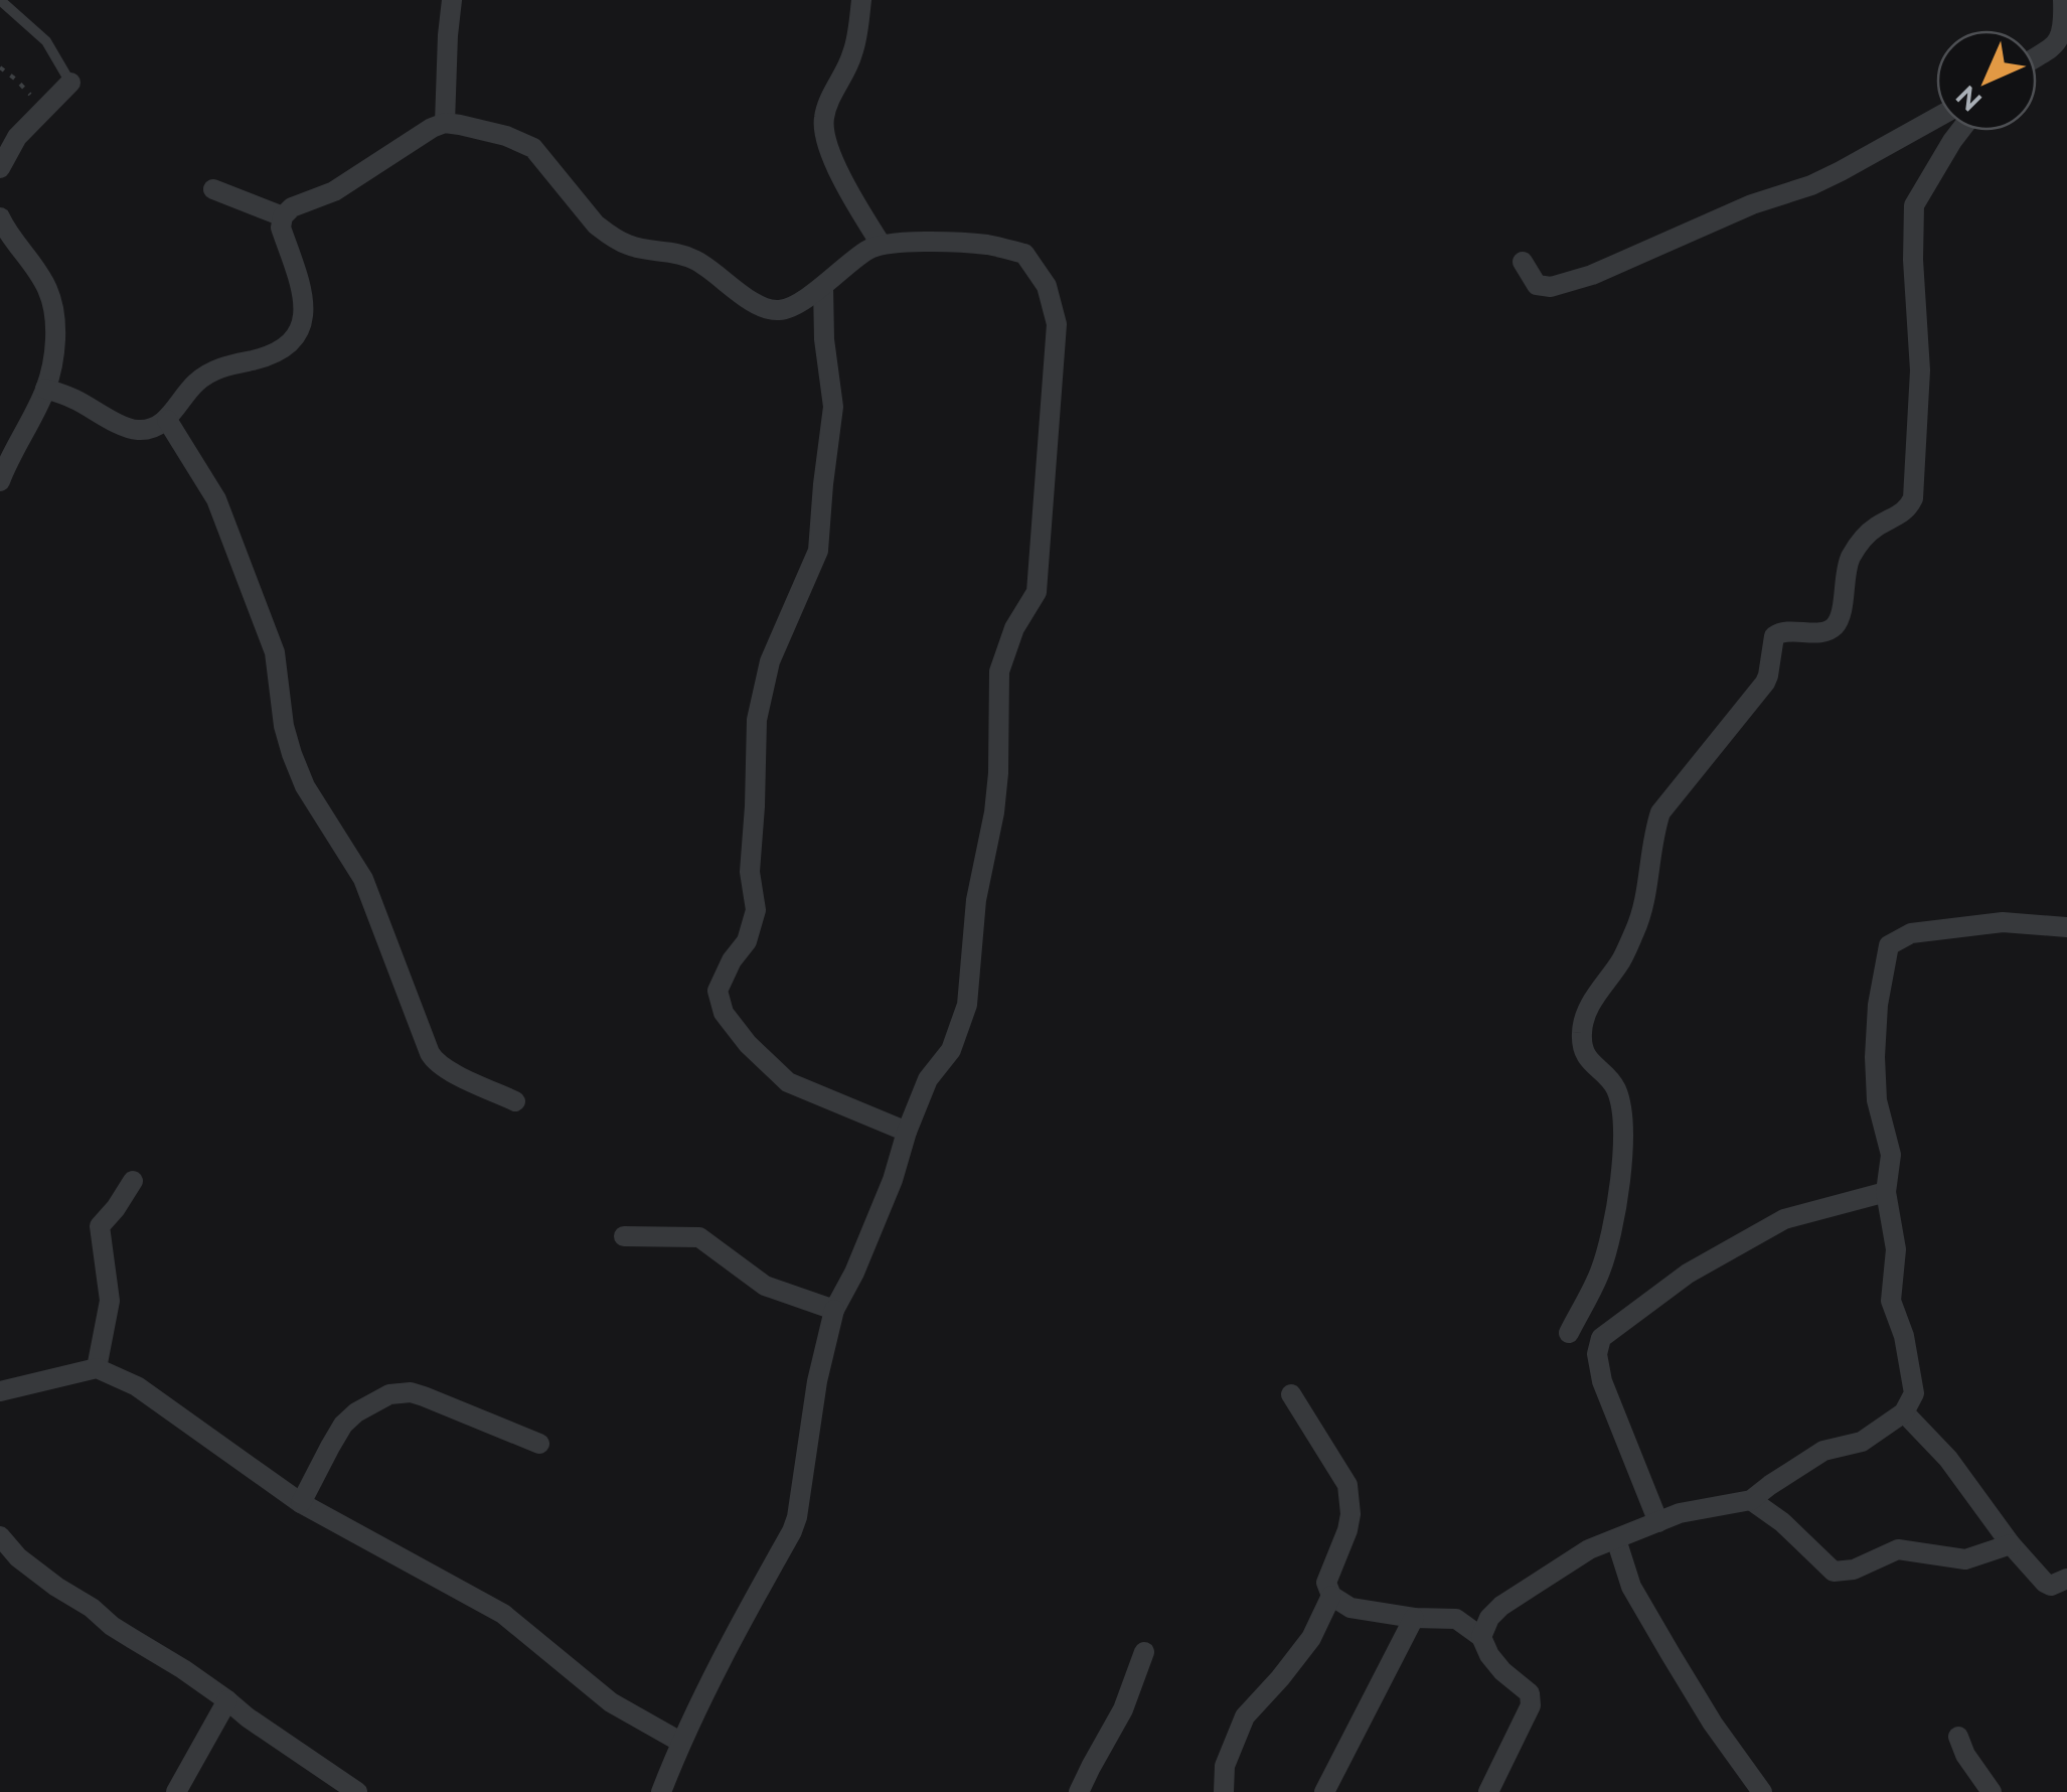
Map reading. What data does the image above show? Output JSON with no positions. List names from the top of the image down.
{
  "north": "bottom left"
}
